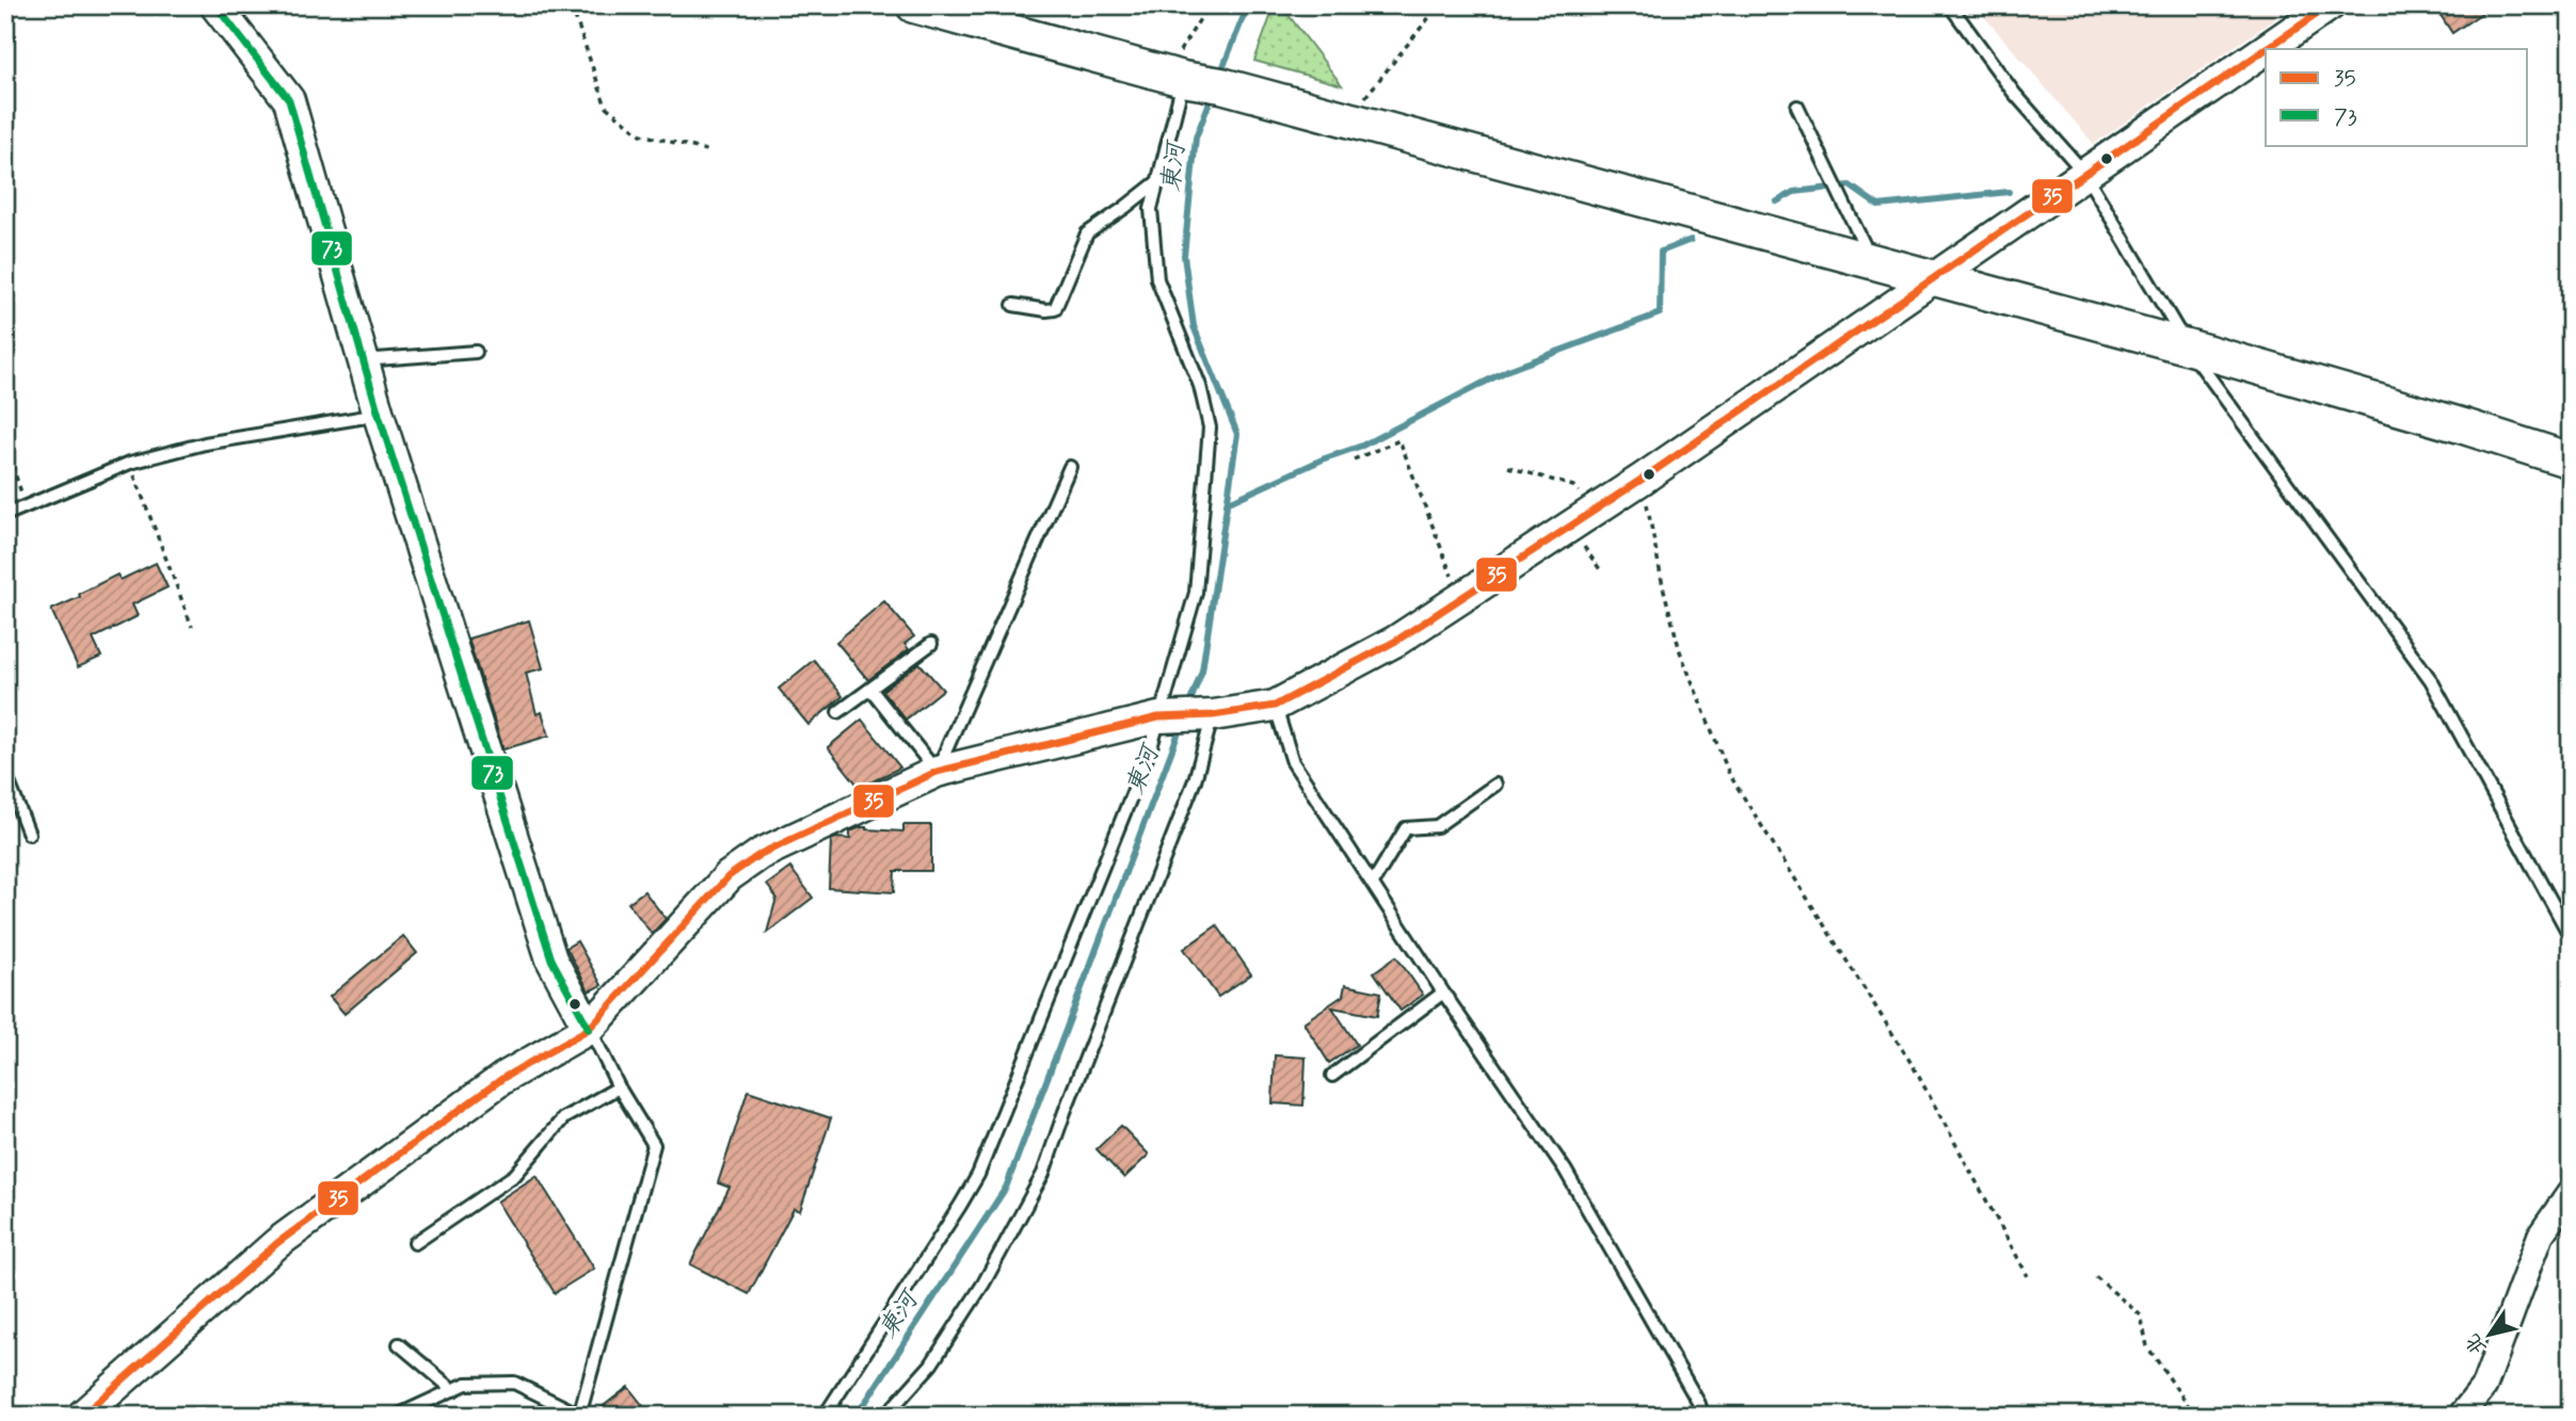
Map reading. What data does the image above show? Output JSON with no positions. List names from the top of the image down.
{
  "water": ["東河"],
  "lines": ["transit line 35", "transit line 73"],
  "legend": ["35", "73"],
  "north": "bottom left"
}
